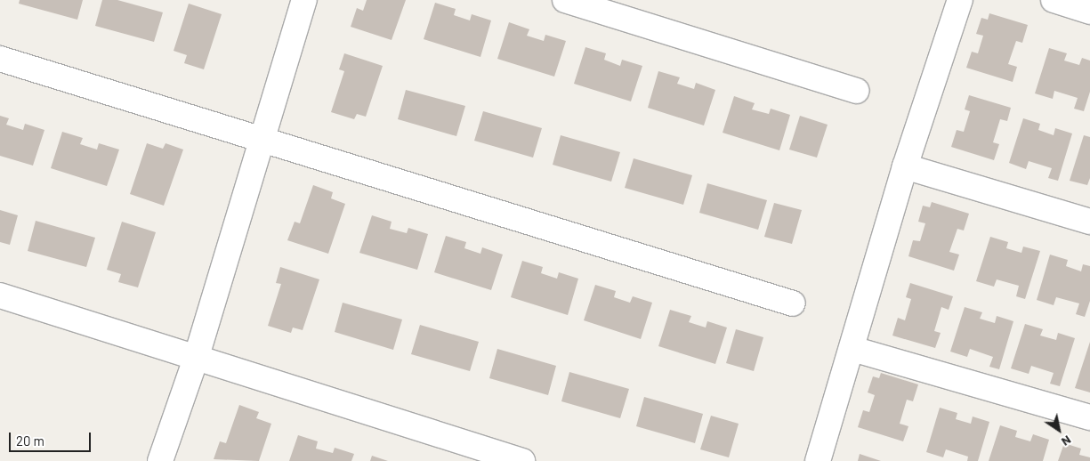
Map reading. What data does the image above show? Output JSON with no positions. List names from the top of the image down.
{
  "scale_bar": "20 m",
  "north": "bottom right"
}
